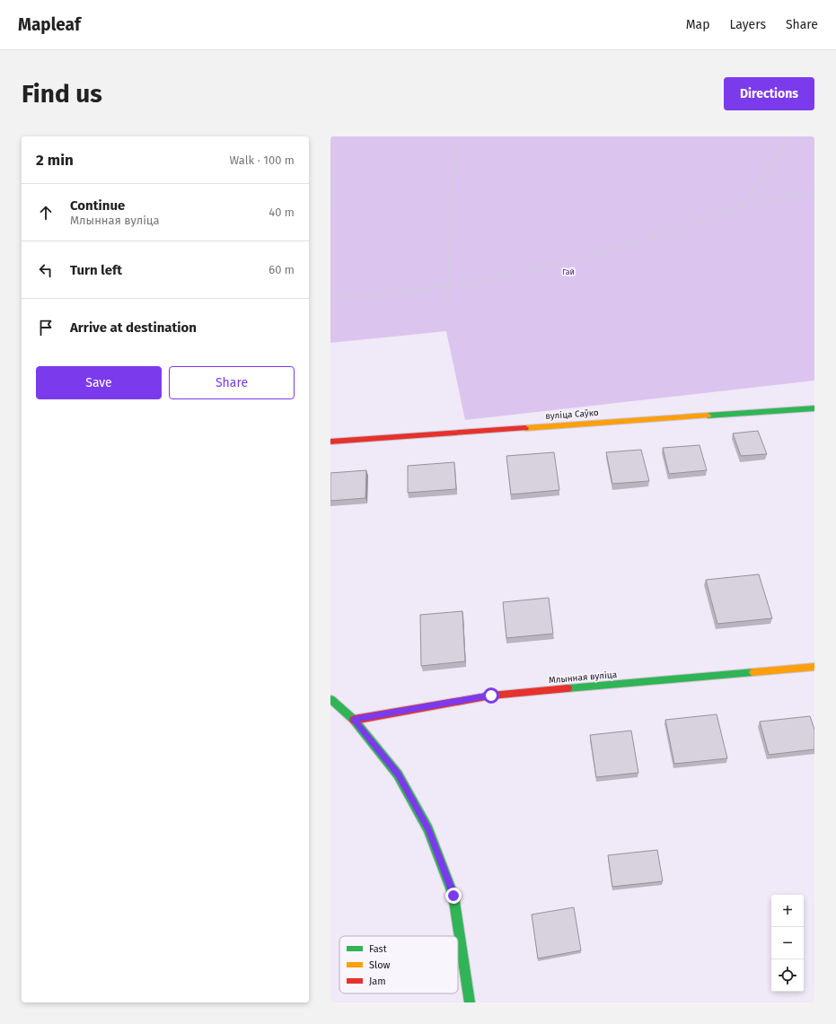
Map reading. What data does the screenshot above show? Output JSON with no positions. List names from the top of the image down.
{
  "streets": {
    "street": ["вуліца Саўко", "Млынная вуліца"]
  },
  "parks": ["Гай"],
  "legend": ["Fast", "Slow", "Jam"],
  "page": {
    "header": "Mapleaf",
    "nav": ["Map", "Layers", "Share"],
    "buttons": [
      "Directions",
      ["Save", "Share"]
    ],
    "title": "Find us",
    "heading": ["2 min", "Walk · 100 m"],
    "list": [
      ["Continue", "Млынная вуліца", "40 m"],
      ["Turn left", "60 m"],
      "Arrive at destination"
    ],
    "map_buttons": ["+", "−"]
  }
}
